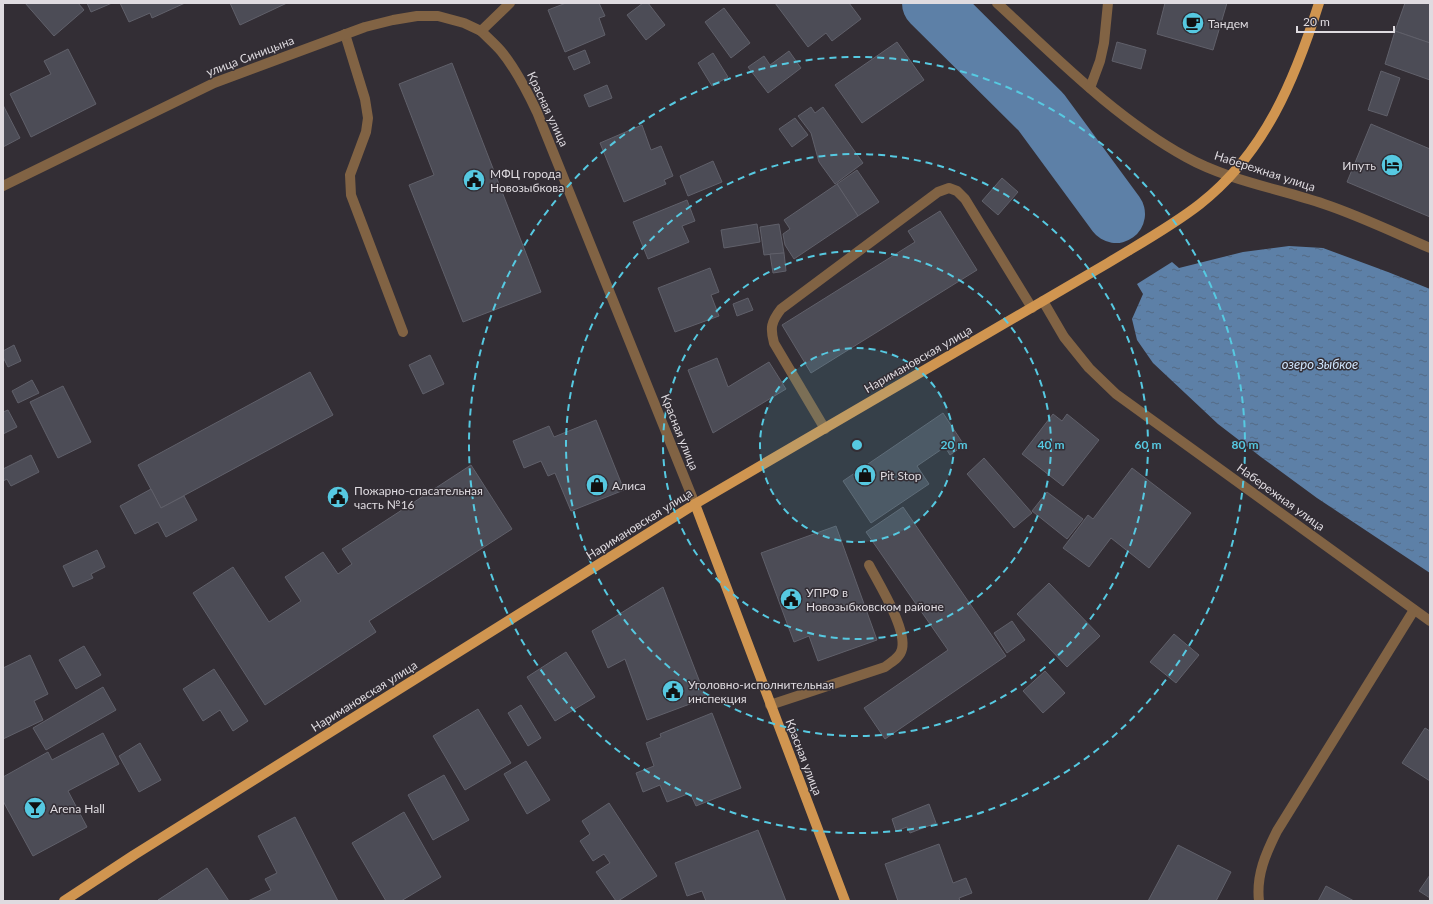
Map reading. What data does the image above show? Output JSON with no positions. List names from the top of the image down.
{
  "streets": {
    "main road": ["Красная улица", "Наримановская улица"],
    "street": ["улица Синицына", "Набережная улица"]
  },
  "crossings": [
    ["улица Синицына", "Красная улица"],
    ["Красная улица", "Наримановская улица"],
    ["Набережная улица", "Наримановская улица"]
  ],
  "water": ["озеро Зыбкое"],
  "places": {
    "cafe": ["Тандем"],
    "hotel": ["Ипуть"],
    "public building": [
      "МФЦ города Новозыбкова",
      "Пожарно-спасательная часть №16",
      "УПРФ в Новозыбковском районе",
      "Уголовно-исполнительная инспекция"
    ],
    "shop": ["Pit Stop", "Алиса"],
    "bar": ["Arena Hall"]
  },
  "scale_bar": "20 m",
  "rings": [
    "20 m",
    "40 m",
    "60 m",
    "80 m"
  ]
}
